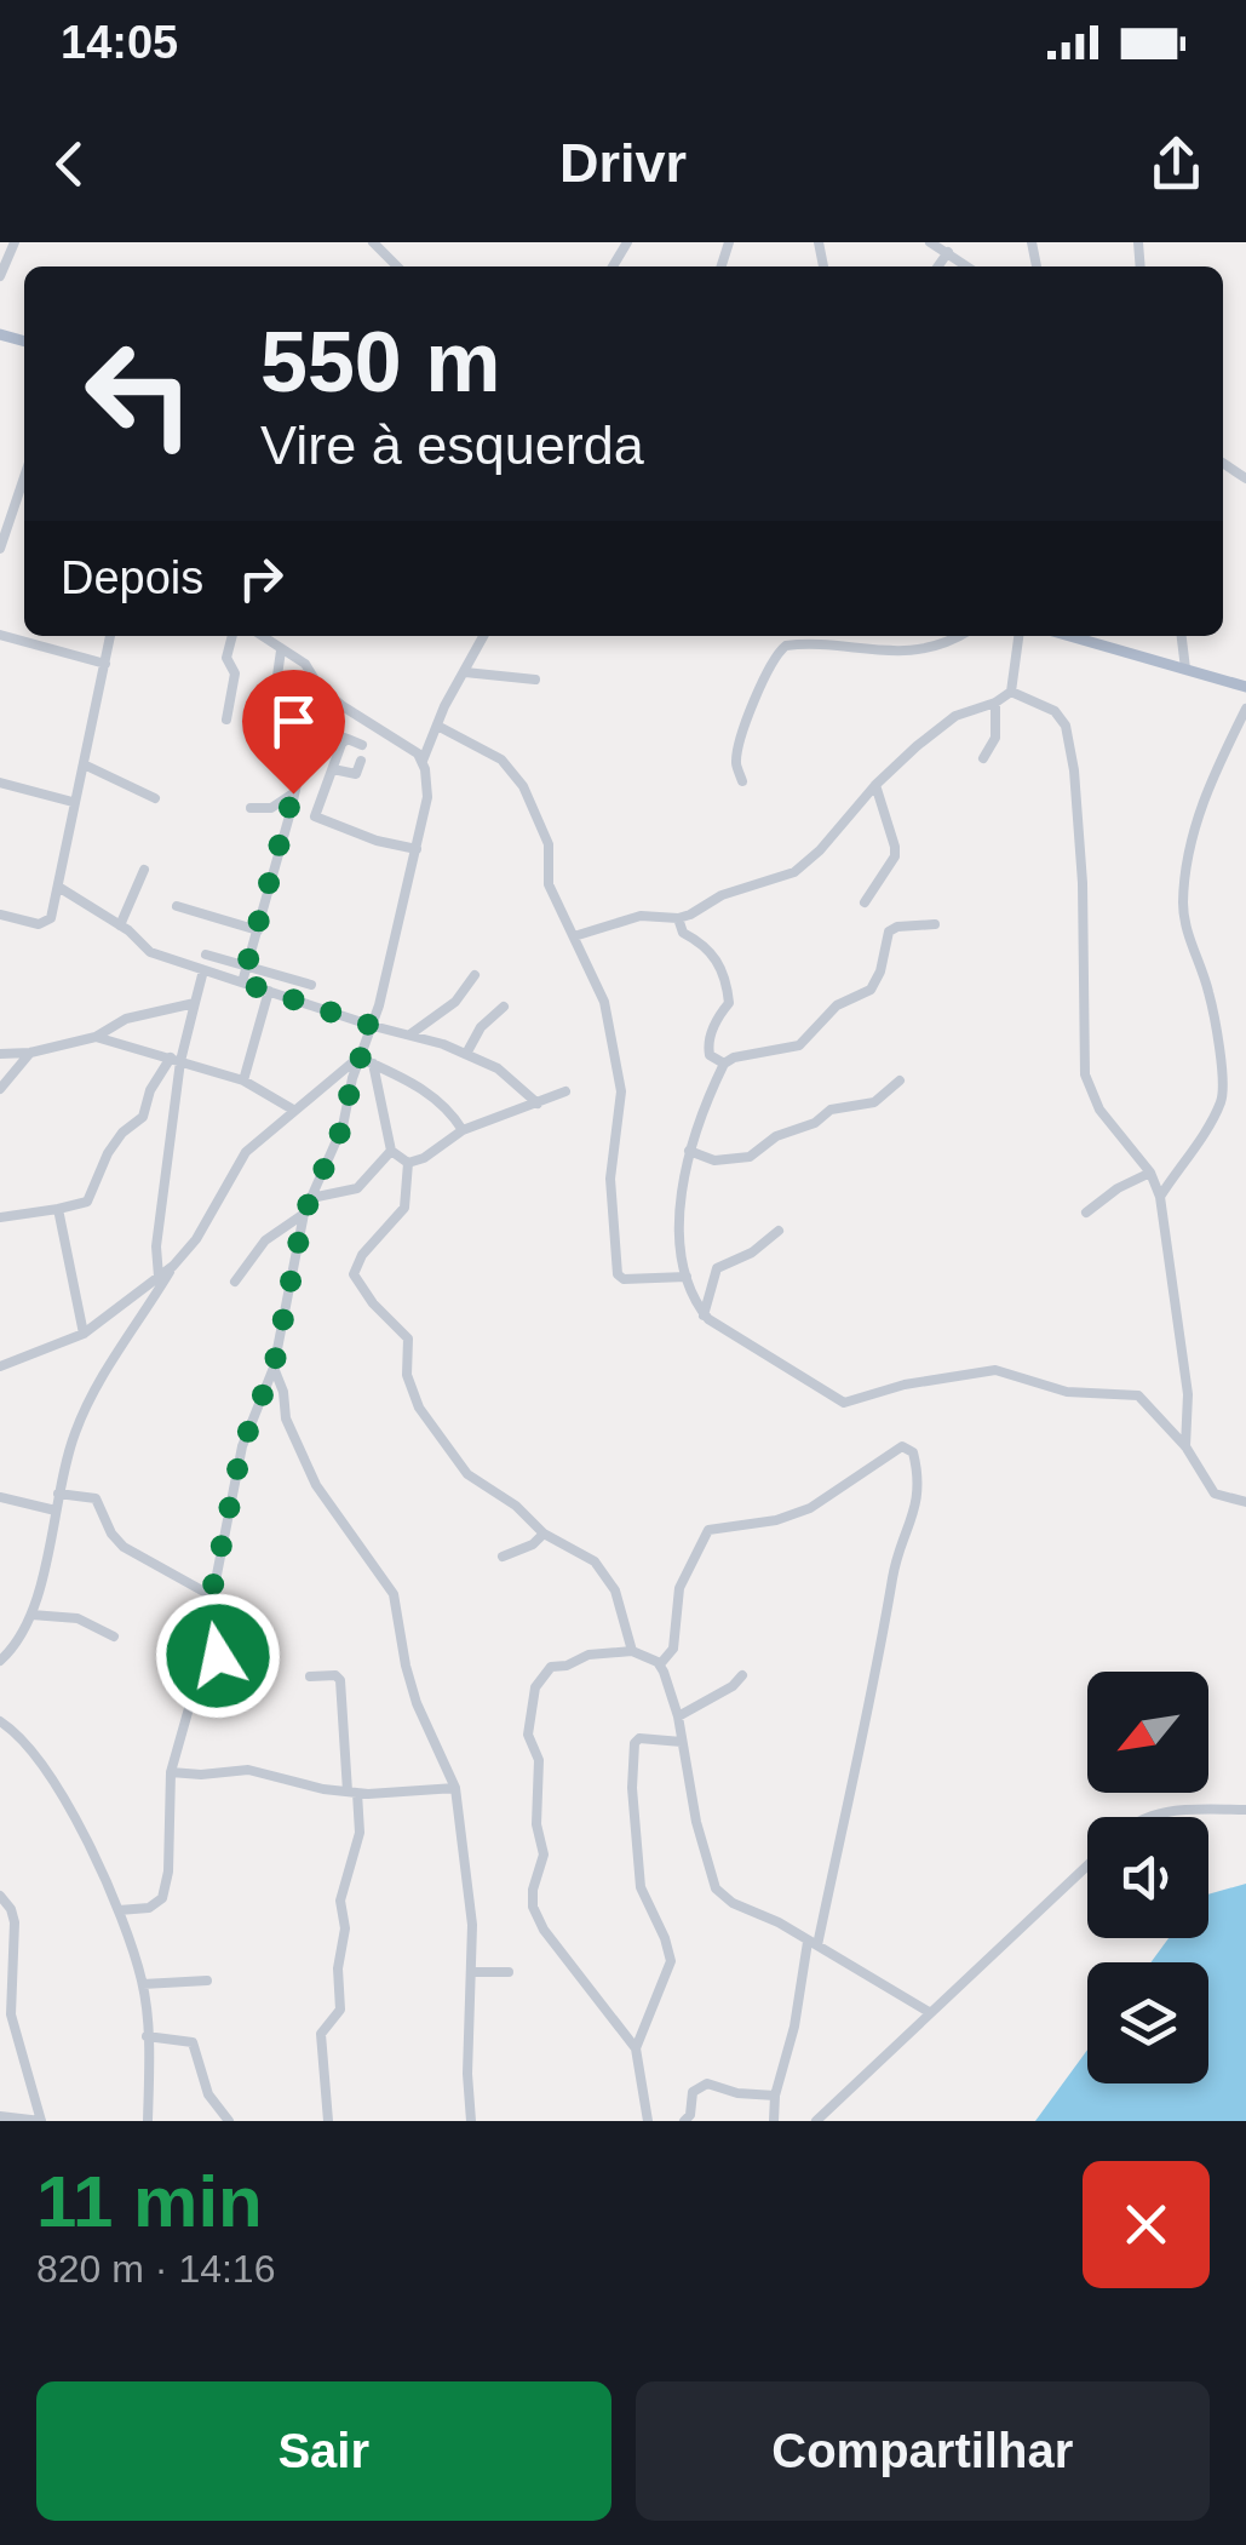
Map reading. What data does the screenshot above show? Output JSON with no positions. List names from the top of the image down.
{
  "north": "bottom left",
  "page": {
    "status": "14:05",
    "header": "Drivr",
    "turn": ["550 m", "Vire à esquerda"],
    "then": "Depois",
    "heading": ["11 min", "820 m · 14:16"],
    "buttons": ["Sair", "Compartilhar"]
  }
}
